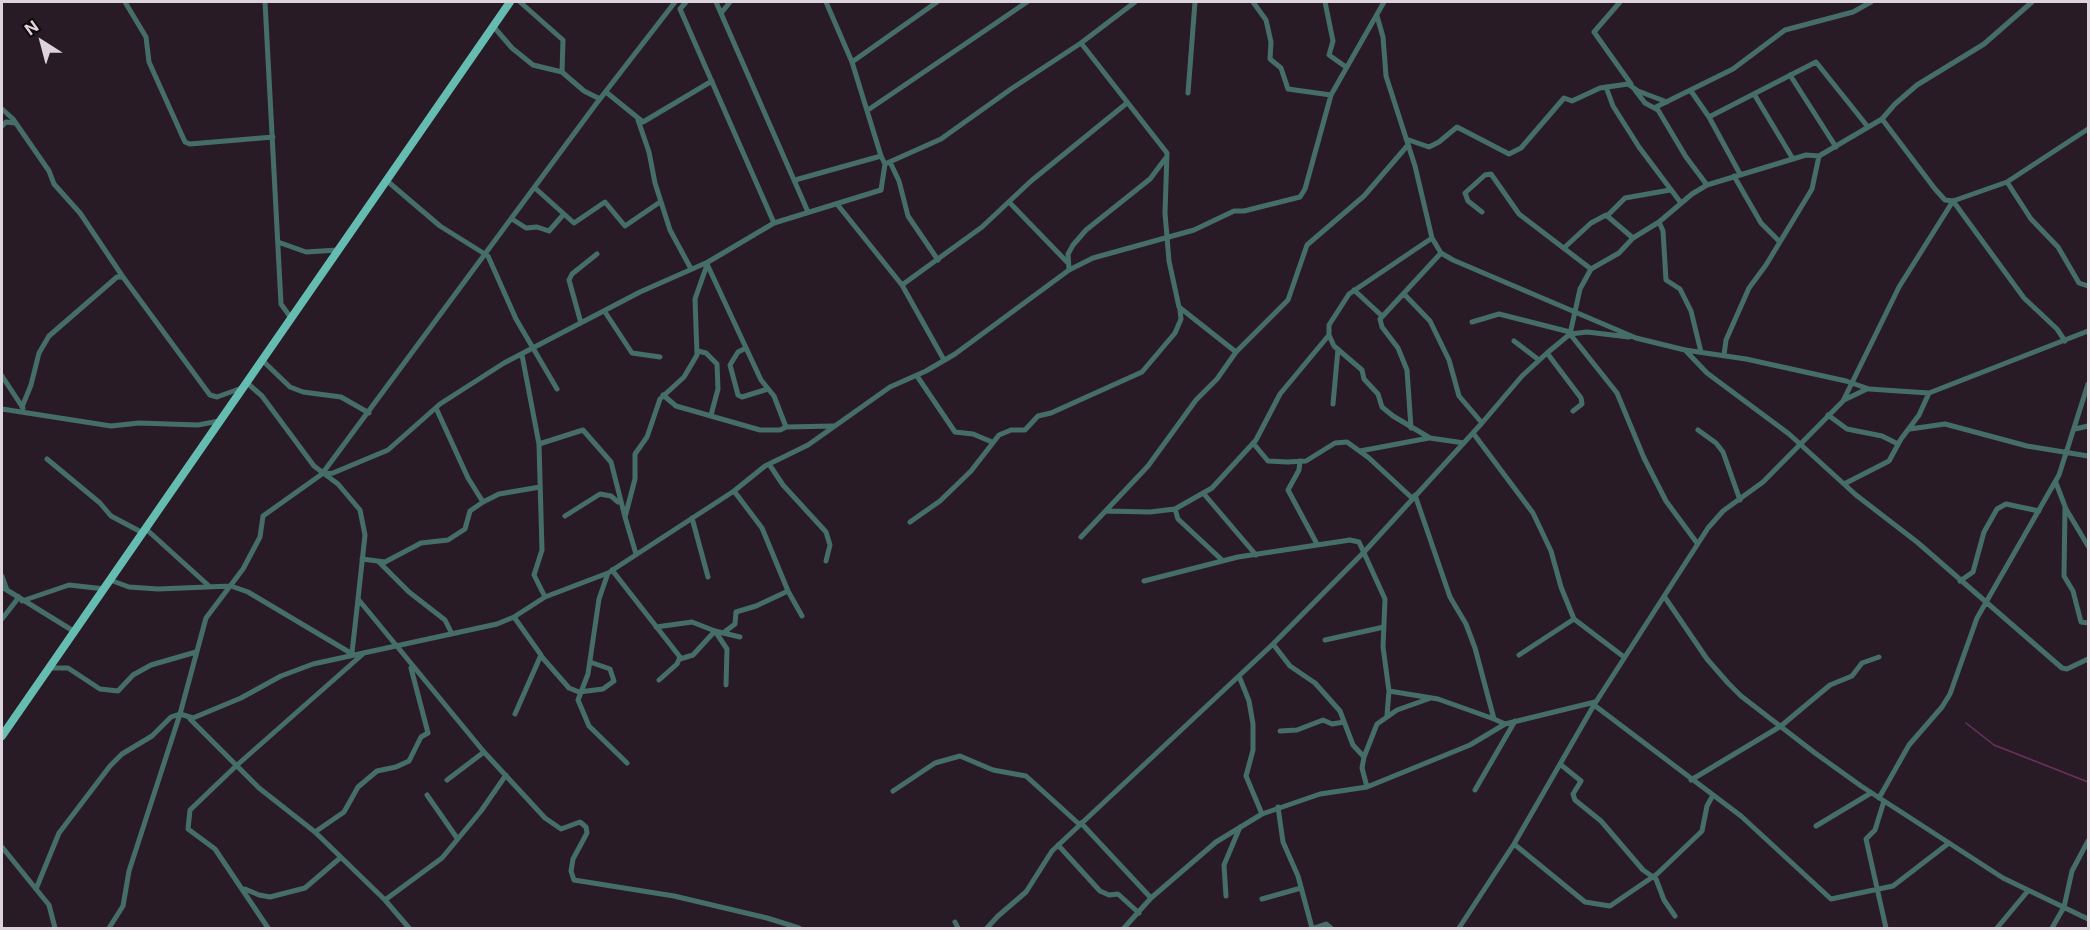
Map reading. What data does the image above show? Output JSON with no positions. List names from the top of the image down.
{
  "north": "top left"
}
